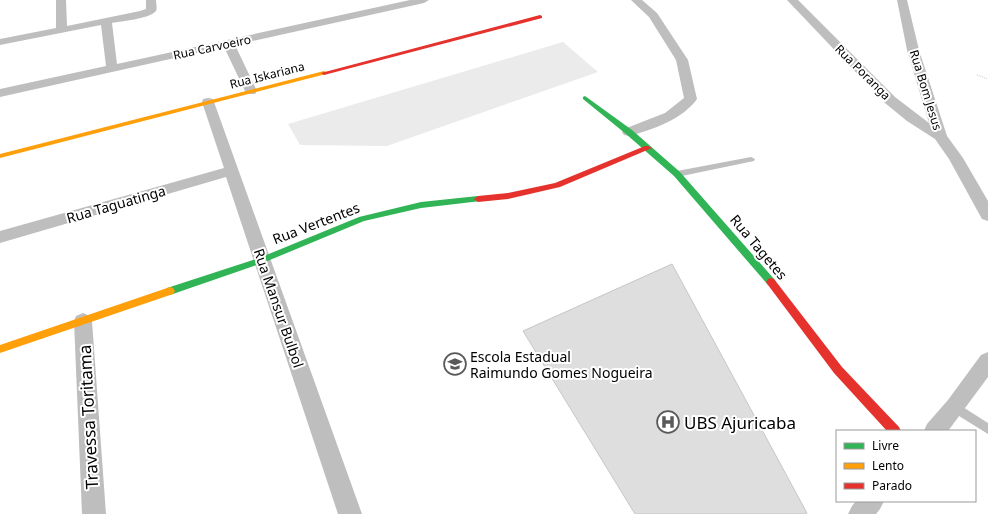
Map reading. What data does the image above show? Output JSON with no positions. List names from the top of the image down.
{
  "streets": {
    "street": [
      "Rua Carvoeiro",
      "Rua Poranga",
      "Rua Iskariana",
      "Rua Bom Jesus",
      "Rua Taguatinga",
      "Rua Vertentes",
      "Rua Tagetes",
      "Rua Mansur Bulbol",
      "Travessa Toritama"
    ]
  },
  "crossings": [
    ["Rua Poranga", "Rua Bom Jesus"],
    ["Rua Iskariana", "Rua Mansur Bulbol"],
    ["Rua Taguatinga", "Rua Mansur Bulbol"],
    ["Rua Vertentes", "Rua Tagetes"],
    ["Rua Vertentes", "Rua Mansur Bulbol"],
    ["Rua Vertentes", "Travessa Toritama"]
  ],
  "places": {
    "school or university": ["Escola Estadual Raimundo Gomes Nogueira"],
    "hospital": ["UBS Ajuricaba"]
  },
  "legend": ["Livre", "Lento", "Parado"]
}
